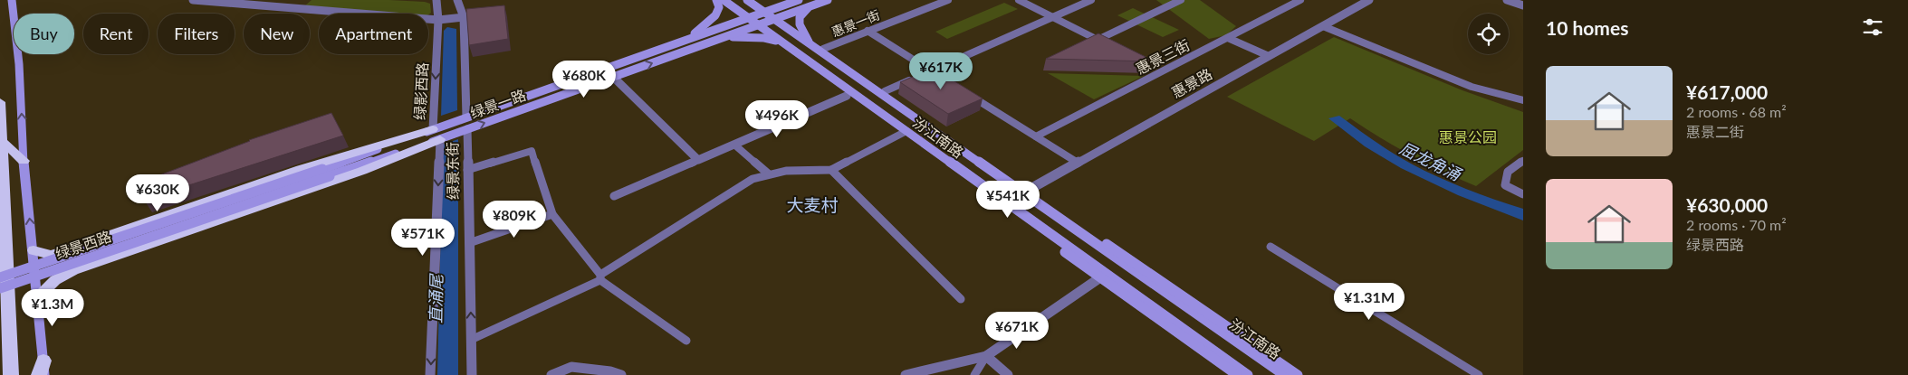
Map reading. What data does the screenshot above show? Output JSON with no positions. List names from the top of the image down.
{
  "streets": {
    "main road": ["绿景一路", "汾江南路", "绿景西路"],
    "street": [
      "惠景一街",
      "惠景三街",
      "惠景路",
      "绿影西路",
      "绿景东街"
    ]
  },
  "crossings": [
    ["绿影西路", "绿景一路"],
    ["绿影西路", "绿景东街"],
    ["绿景一路", "汾江南路"],
    ["绿景一路", "绿景东街"],
    ["绿景一路", "绿景西路"]
  ],
  "districts": ["大麦村"],
  "water": ["屈龙角涌", "直涌尾"],
  "parks": ["惠景公园"],
  "page": {
    "heading": "10 homes",
    "chip": [
      "Buy",
      "Rent",
      "Filters",
      "New",
      "Apartment"
    ],
    "price": [
      "¥617K",
      "¥680K",
      "¥496K",
      "¥630K",
      "¥541K",
      "¥809K",
      "¥571K",
      "¥1.31M",
      "¥1.3M",
      "¥671K"
    ],
    "list": [
      {
        "name": "¥617,000",
        "note": "2 rooms · 68 m² · 惠景二街"
      },
      {
        "name": "¥630,000",
        "note": "2 rooms · 70 m² · 绿景西路"
      }
    ]
  }
}
